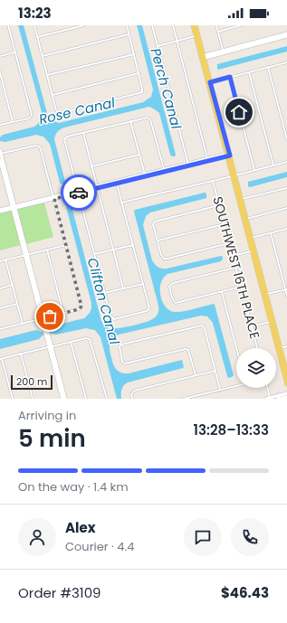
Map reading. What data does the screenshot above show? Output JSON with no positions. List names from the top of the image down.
{
  "streets": {
    "street": ["SOUTHWEST 16TH PLACE"]
  },
  "water": ["Perch Canal", "Rose Canal", "Clifton Canal"],
  "scale_bar": "200 m",
  "page": {
    "status": "13:23",
    "scale": "200 m",
    "heading": ["5 min", "Arriving in", "13:28–13:33"],
    "panel": [
      "Alex",
      "Courier · 4.4",
      "Order #3109",
      "$46.43"
    ],
    "bar": "On the way · 1.4 km"
  }
}
